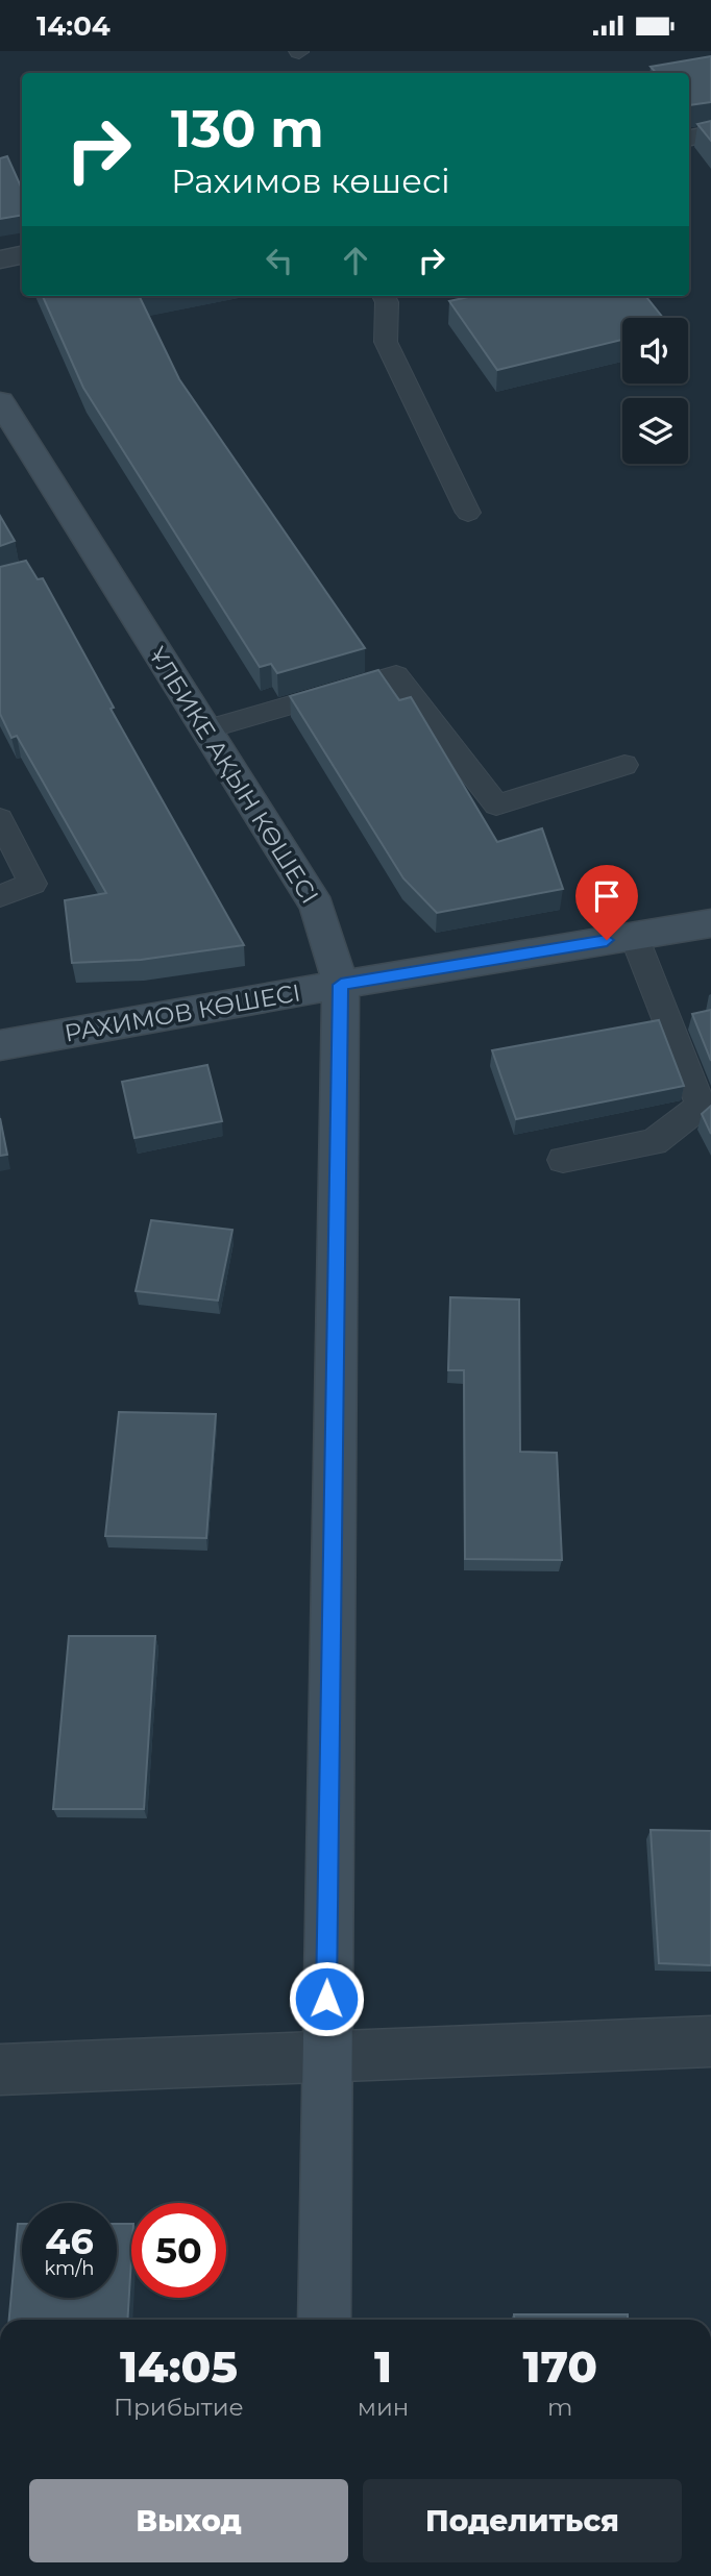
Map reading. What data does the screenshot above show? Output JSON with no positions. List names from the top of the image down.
{
  "streets": {
    "main road": ["ҰЛБИКЕ АҚЫН КӨШЕСІ", "РАХИМОВ КӨШЕСІ"]
  },
  "crossings": [
    ["ҰЛБИКЕ АҚЫН КӨШЕСІ", "РАХИМОВ КӨШЕСІ"]
  ],
  "page": {
    "status": "14:04",
    "turn": ["130 m", "Рахимов көшесі"],
    "speed": "46 km/h",
    "limit": "50",
    "eta": [
      "14:05",
      "Прибытие",
      "1",
      "мин",
      "170",
      "m"
    ],
    "buttons": ["Выход", "Поделиться"]
  }
}
